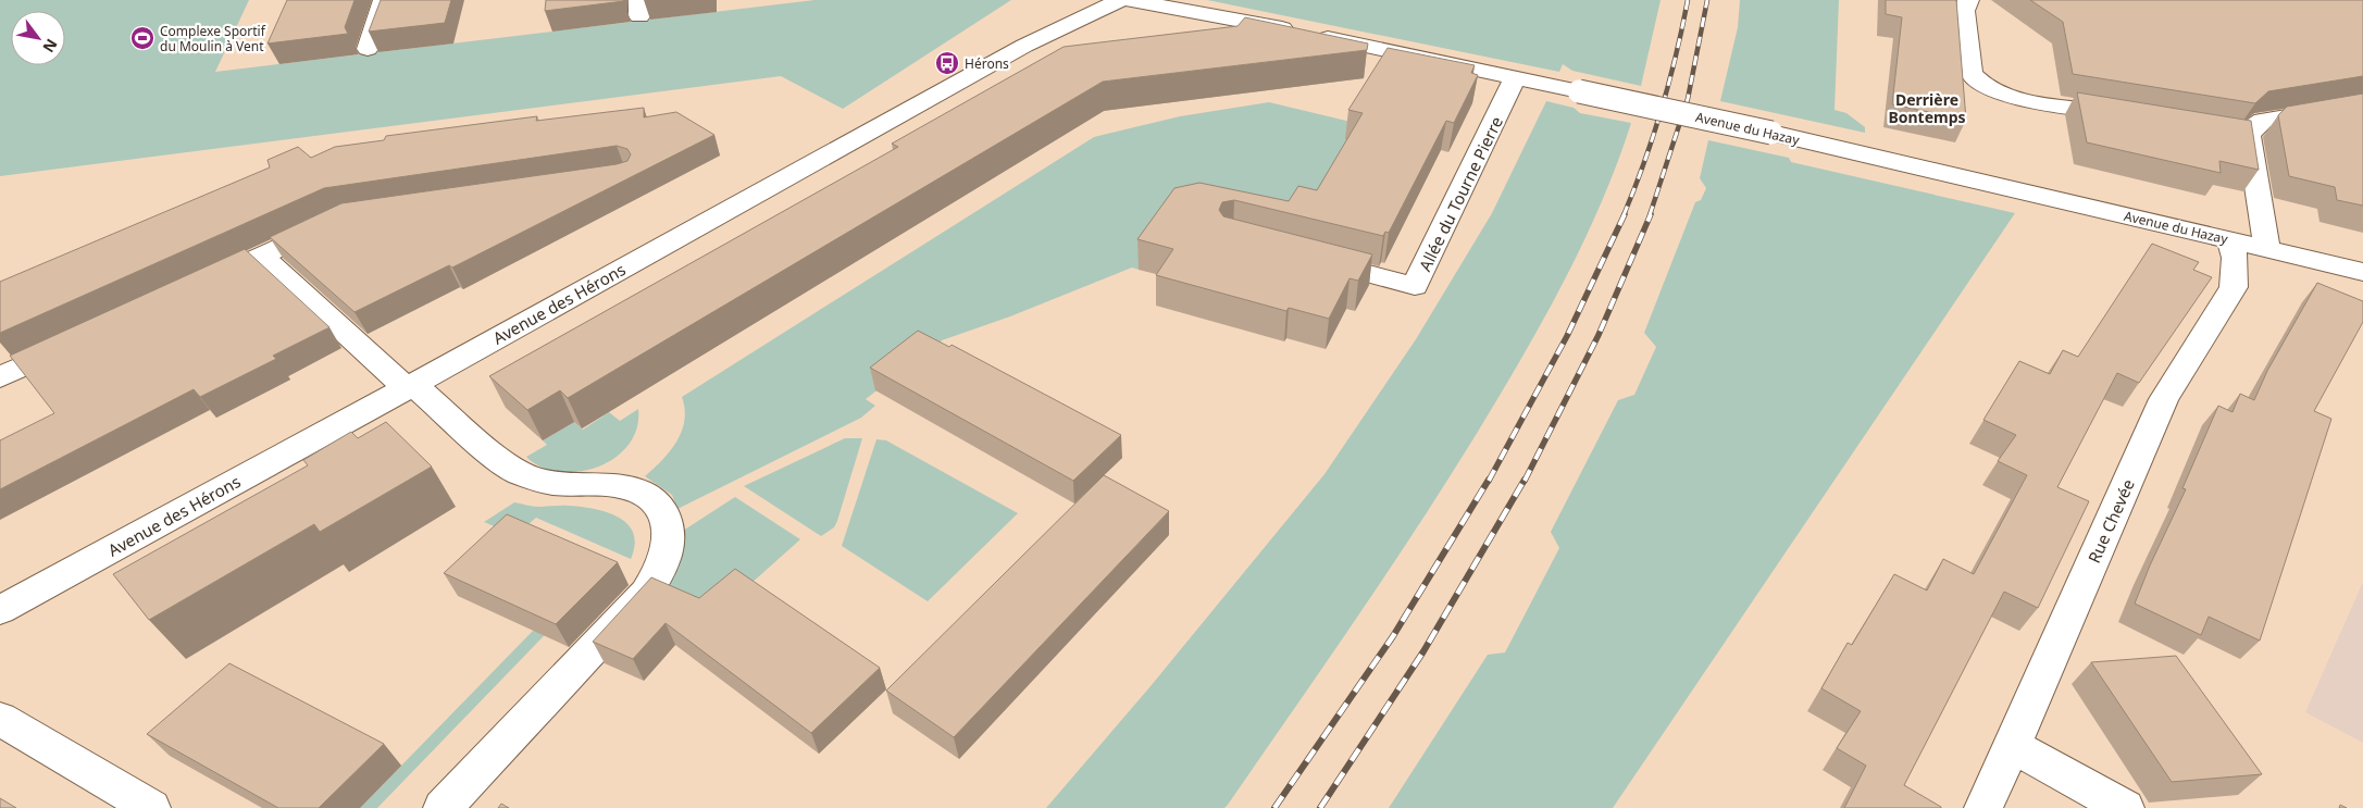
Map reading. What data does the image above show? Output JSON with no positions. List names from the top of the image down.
{
  "streets": {
    "street": [
      "Avenue du Hazay",
      "Allée du Tourne Pierre",
      "Avenue des Hérons",
      "Rue Chevée"
    ]
  },
  "crossings": [
    ["Avenue du Hazay", "Allée du Tourne Pierre"],
    ["Avenue du Hazay", "Rue Chevée"]
  ],
  "districts": ["Derrière Bontemps"],
  "places": {
    "sports": ["Complexe Sportif du Moulin à Vent"],
    "bus stop": ["Hérons"]
  },
  "north": "bottom right"
}
